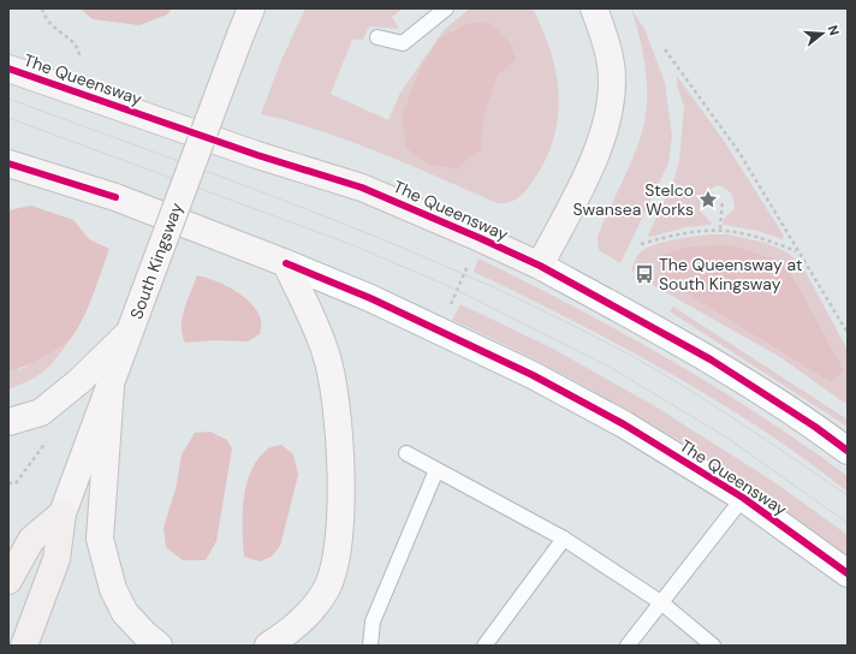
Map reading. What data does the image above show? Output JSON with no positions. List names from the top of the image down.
{
  "streets": {
    "main road": ["The Queensway", "South Kingsway"]
  },
  "places": {
    "place": ["Stelco Swansea Works"],
    "bus stop": ["The Queensway at South Kingsway"]
  },
  "north": "right"
}
